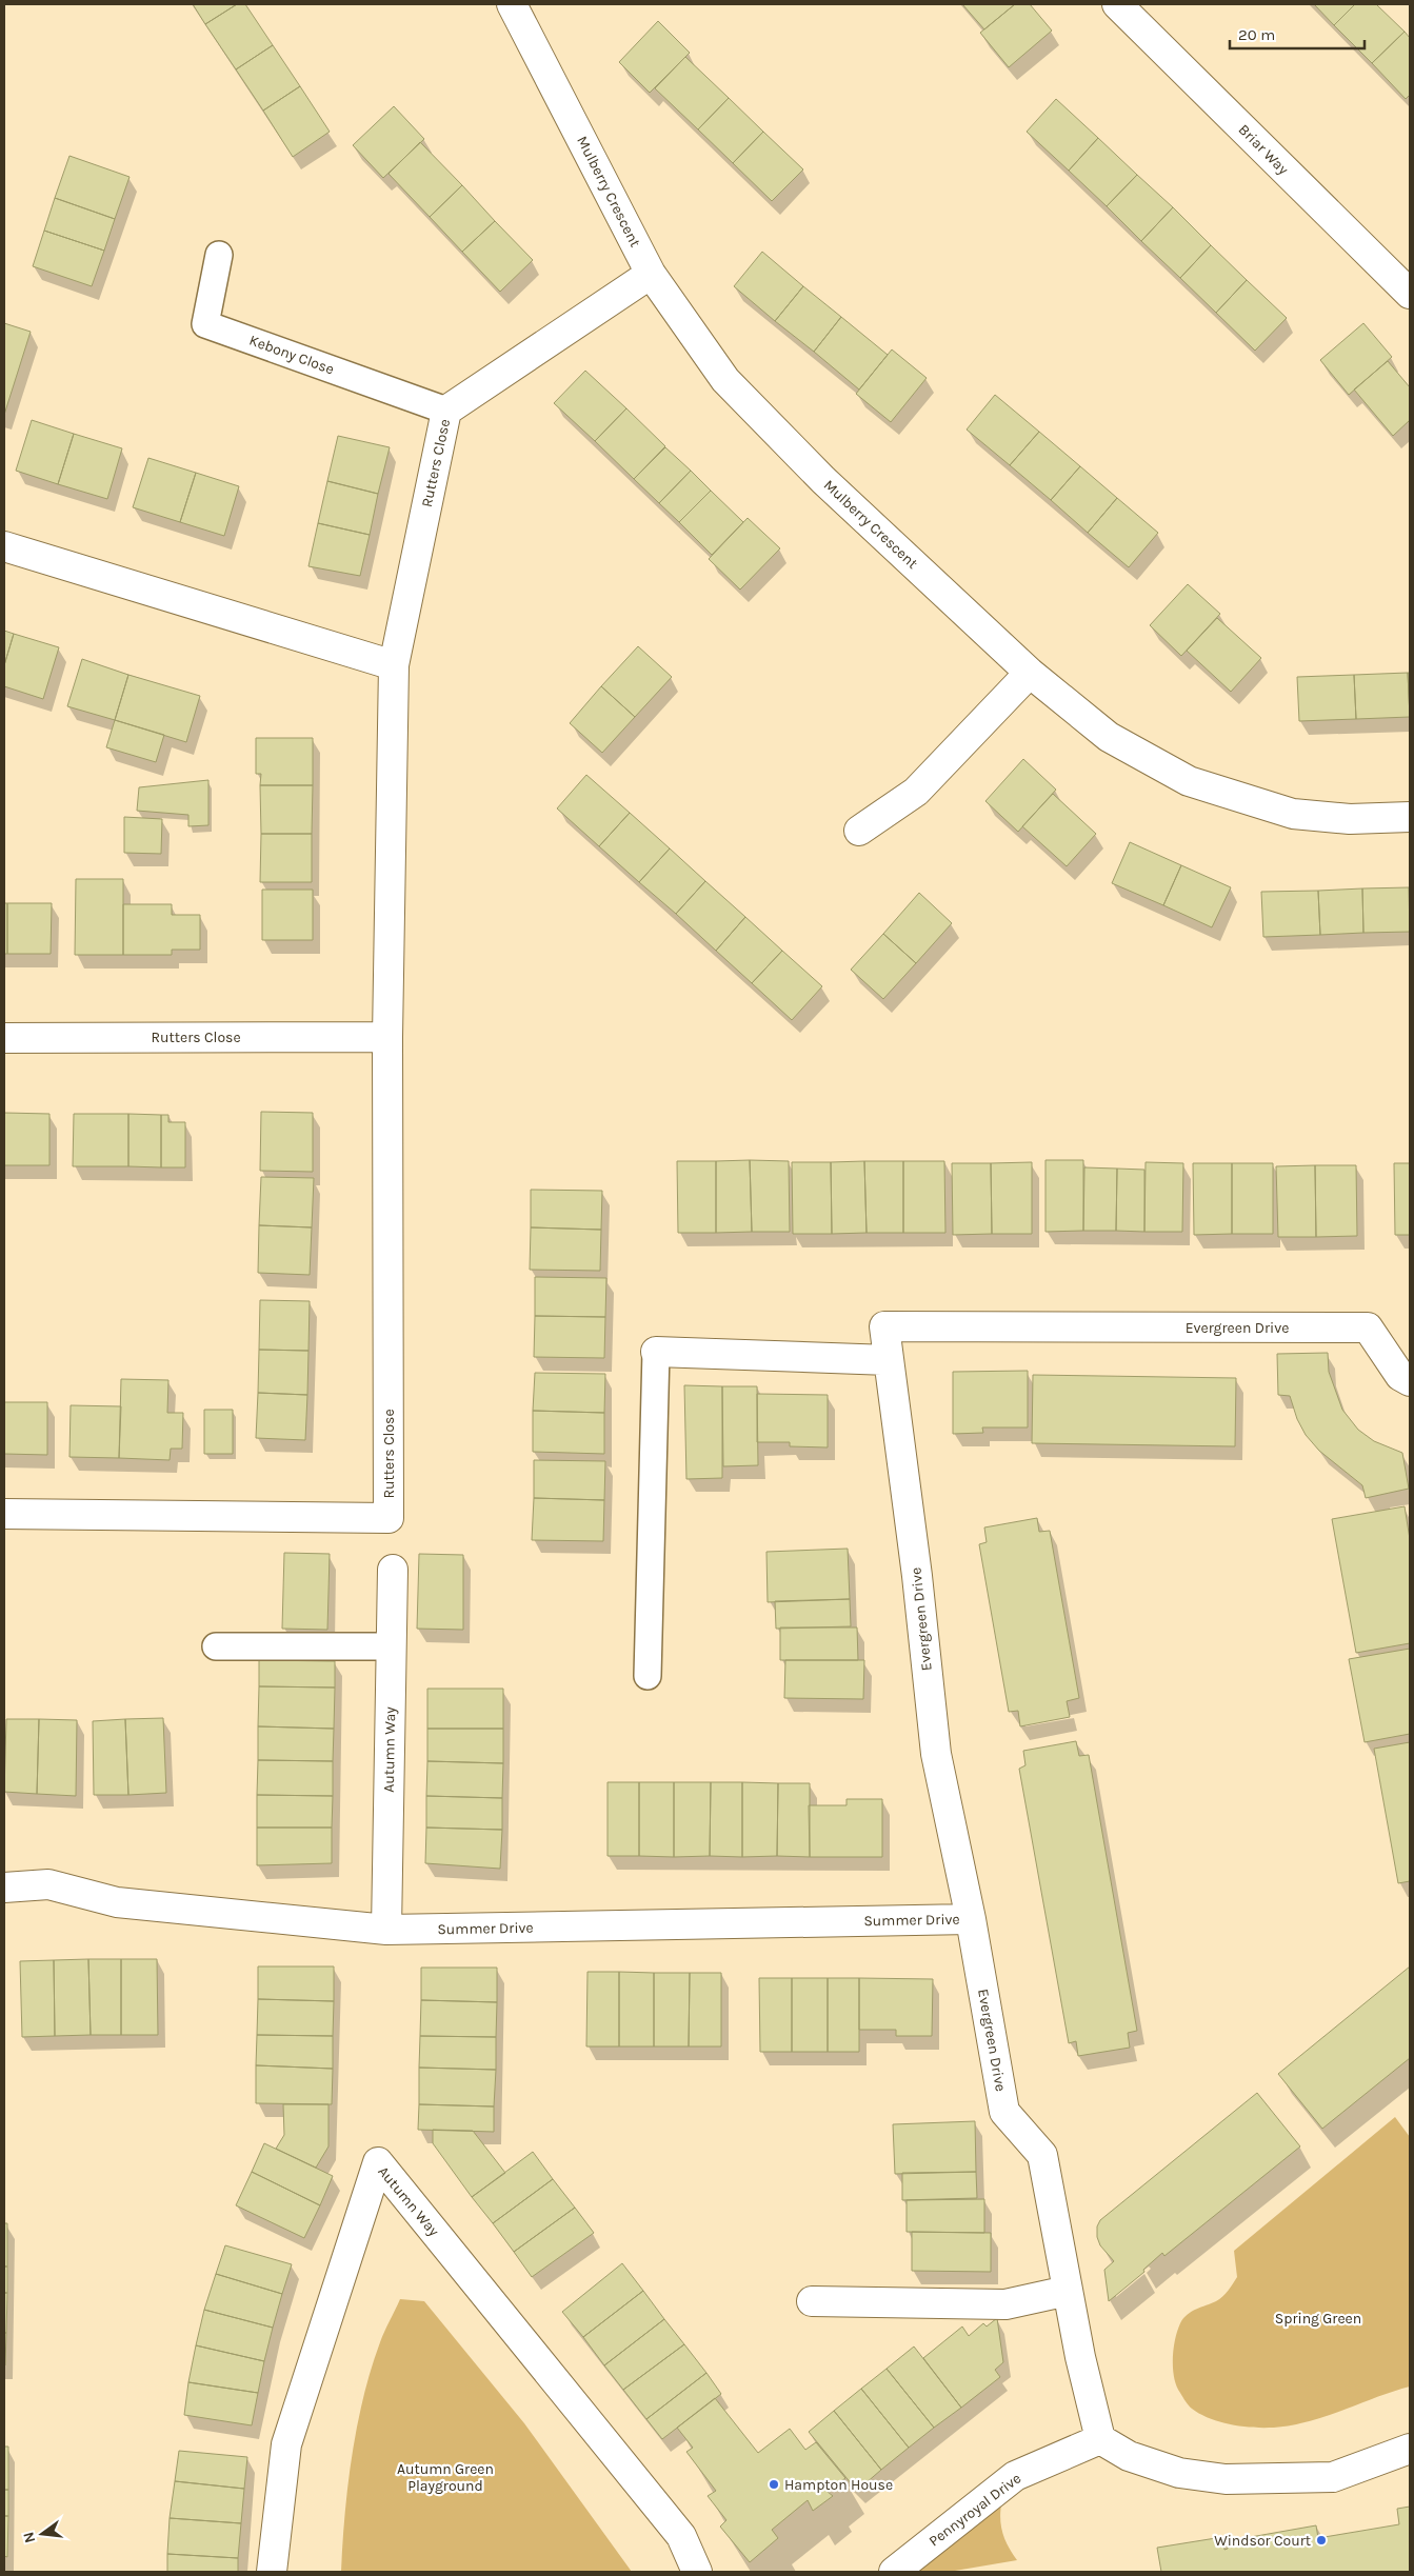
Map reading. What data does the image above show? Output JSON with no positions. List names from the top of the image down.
{
  "streets": {
    "street": [
      "Briar Way",
      "Mulberry Crescent",
      "Rutters Close",
      "Evergreen Drive",
      "Autumn Way",
      "Summer Drive",
      "Pennyroyal Drive"
    ],
    "lane": ["Kebony Close"]
  },
  "crossings": [
    ["Mulberry Crescent", "Rutters Close"],
    ["Kebony Close", "Rutters Close"],
    ["Evergreen Drive", "Summer Drive"],
    ["Evergreen Drive", "Pennyroyal Drive"],
    ["Autumn Way", "Summer Drive"]
  ],
  "parks": ["Spring Green", "Autumn Green Playground"],
  "places": ["Hampton House", "Windsor Court"],
  "scale_bar": "20 m",
  "north": "left"
}
